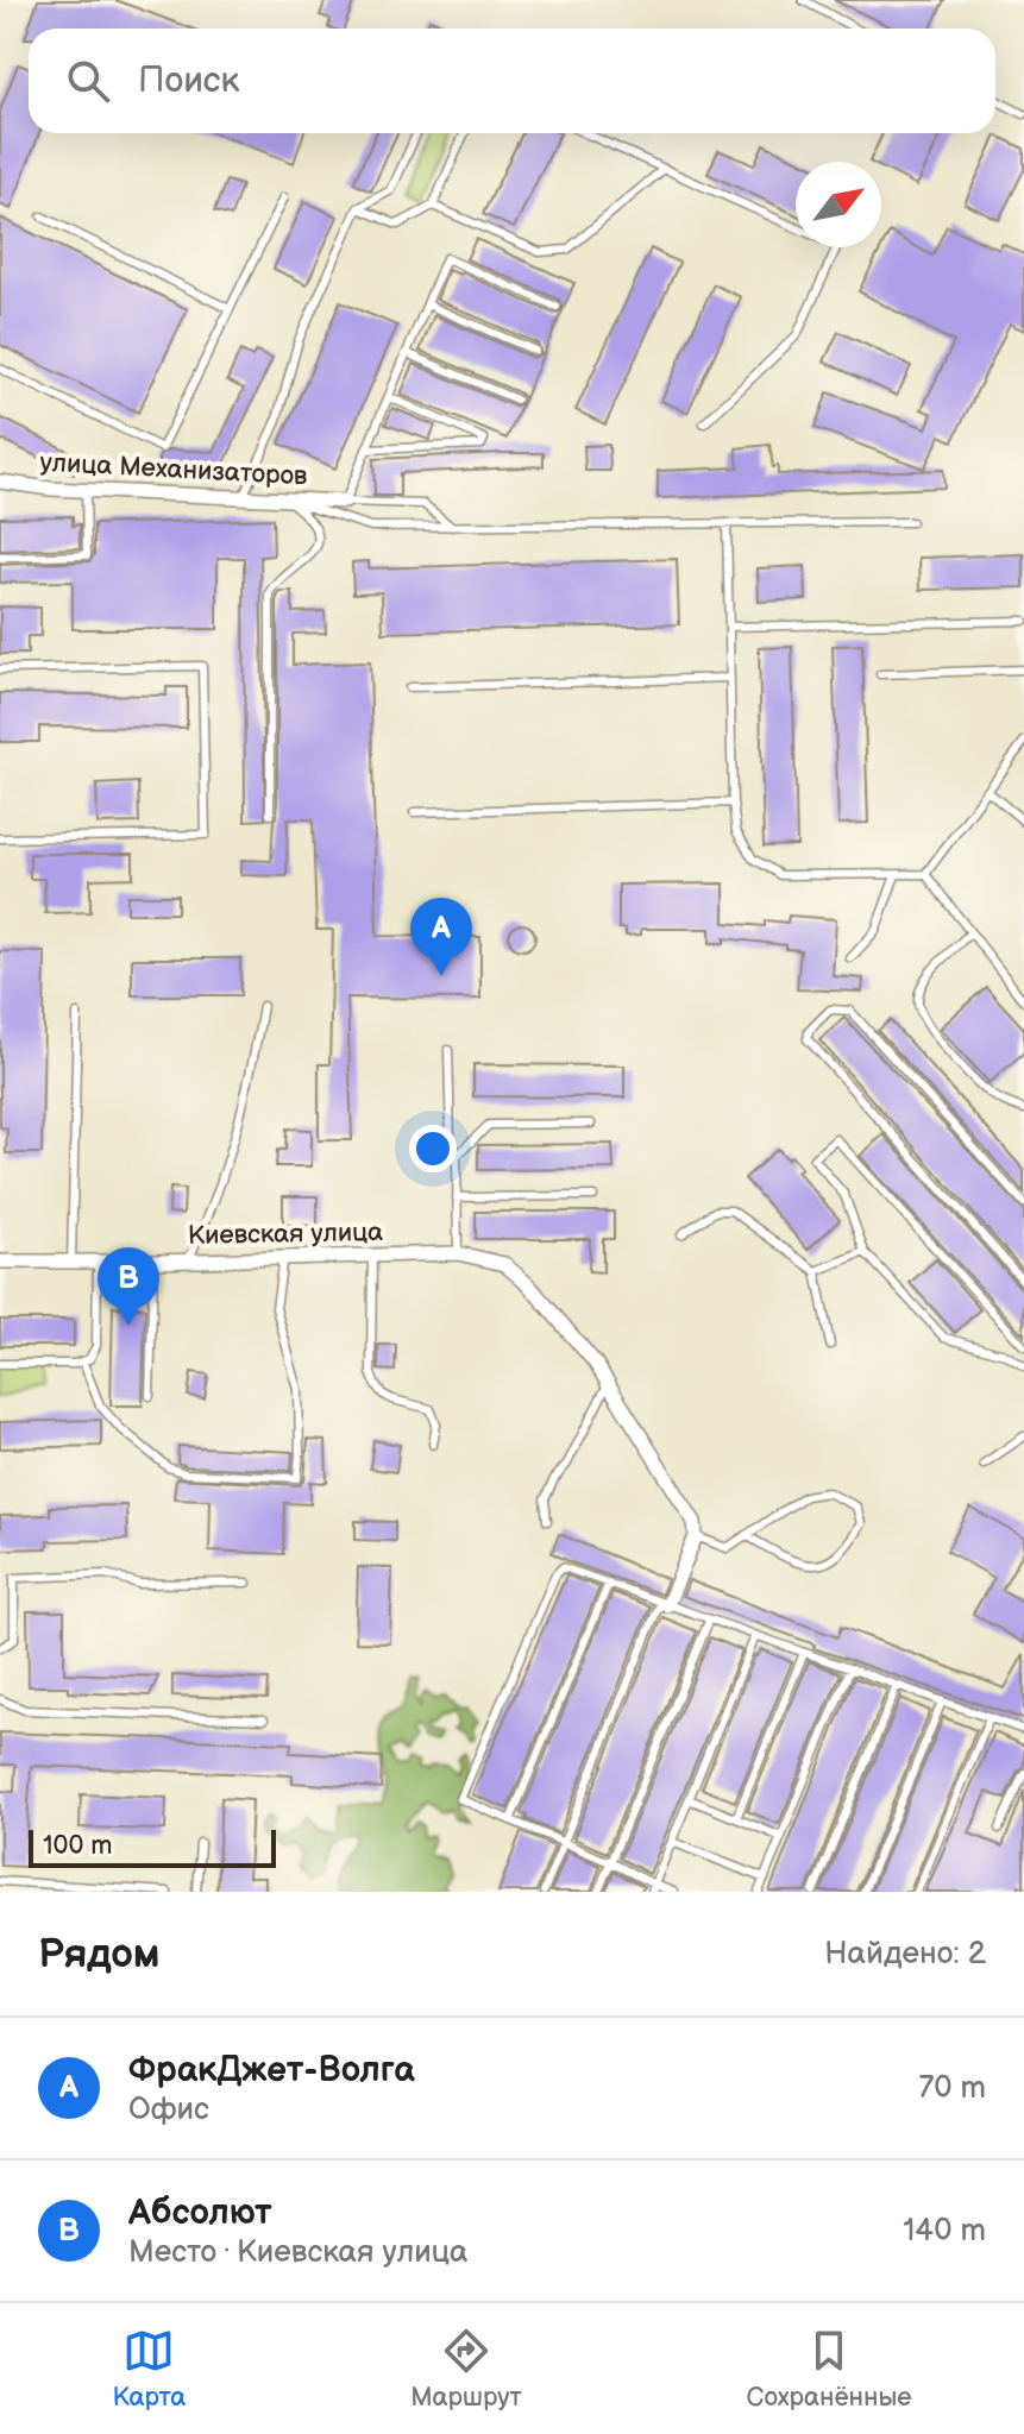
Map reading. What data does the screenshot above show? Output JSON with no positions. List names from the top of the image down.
{
  "streets": {
    "street": ["улица Механизаторов", "Киевская улица"]
  },
  "scale_bar": "100 m",
  "north": "top right",
  "page": {
    "search": "Поиск",
    "pins": ["A", "B"],
    "scale": "100 m",
    "heading": ["Рядом", "Найдено: 2"],
    "list": [
      {
        "mark": "A",
        "name": "ФракДжет-Волга",
        "note": "Офис",
        "value": "70 m"
      },
      {
        "mark": "B",
        "name": "Абсолют",
        "note": "Место · Киевская улица",
        "value": "140 m"
      }
    ],
    "nav": ["Карта", "Маршрут", "Сохранённые"]
  }
}
